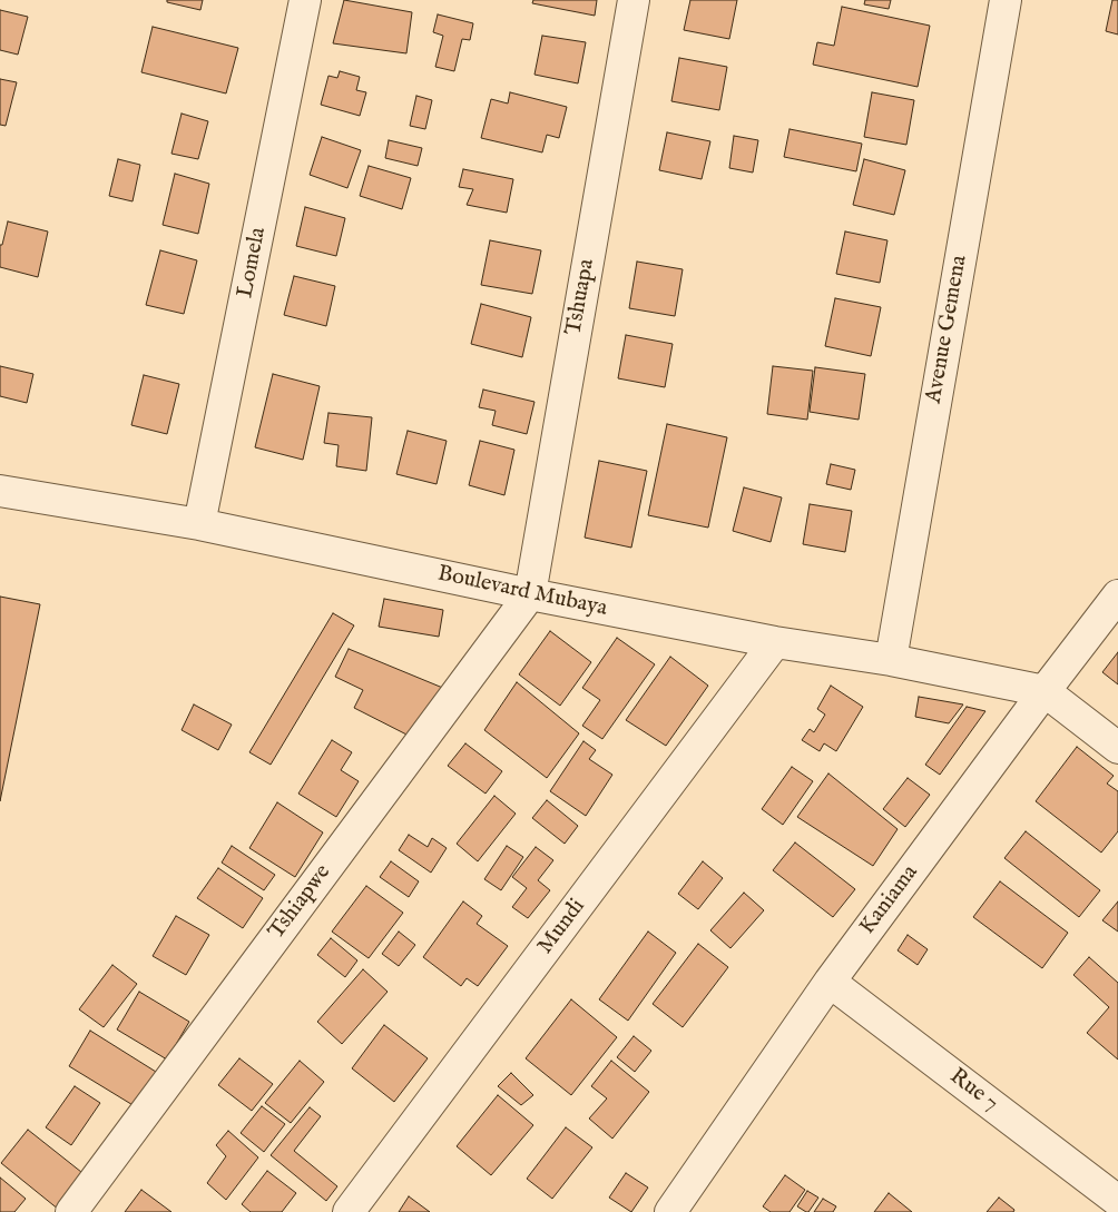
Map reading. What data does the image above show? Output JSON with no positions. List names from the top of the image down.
{
  "streets": {
    "street": [
      "Lomela",
      "Tshuapa",
      "Avenue Gemena",
      "Boulevard Mubaya",
      "Kaniama",
      "Tshiapwe",
      "Mundi",
      "Rue 7"
    ]
  },
  "crossings": [
    ["Lomela", "Boulevard Mubaya"],
    ["Tshuapa", "Boulevard Mubaya"],
    ["Tshuapa", "Tshiapwe"],
    ["Avenue Gemena", "Boulevard Mubaya"],
    ["Boulevard Mubaya", "Kaniama"],
    ["Boulevard Mubaya", "Tshiapwe"],
    ["Boulevard Mubaya", "Mundi"],
    ["Kaniama", "Rue 7"]
  ]
}
